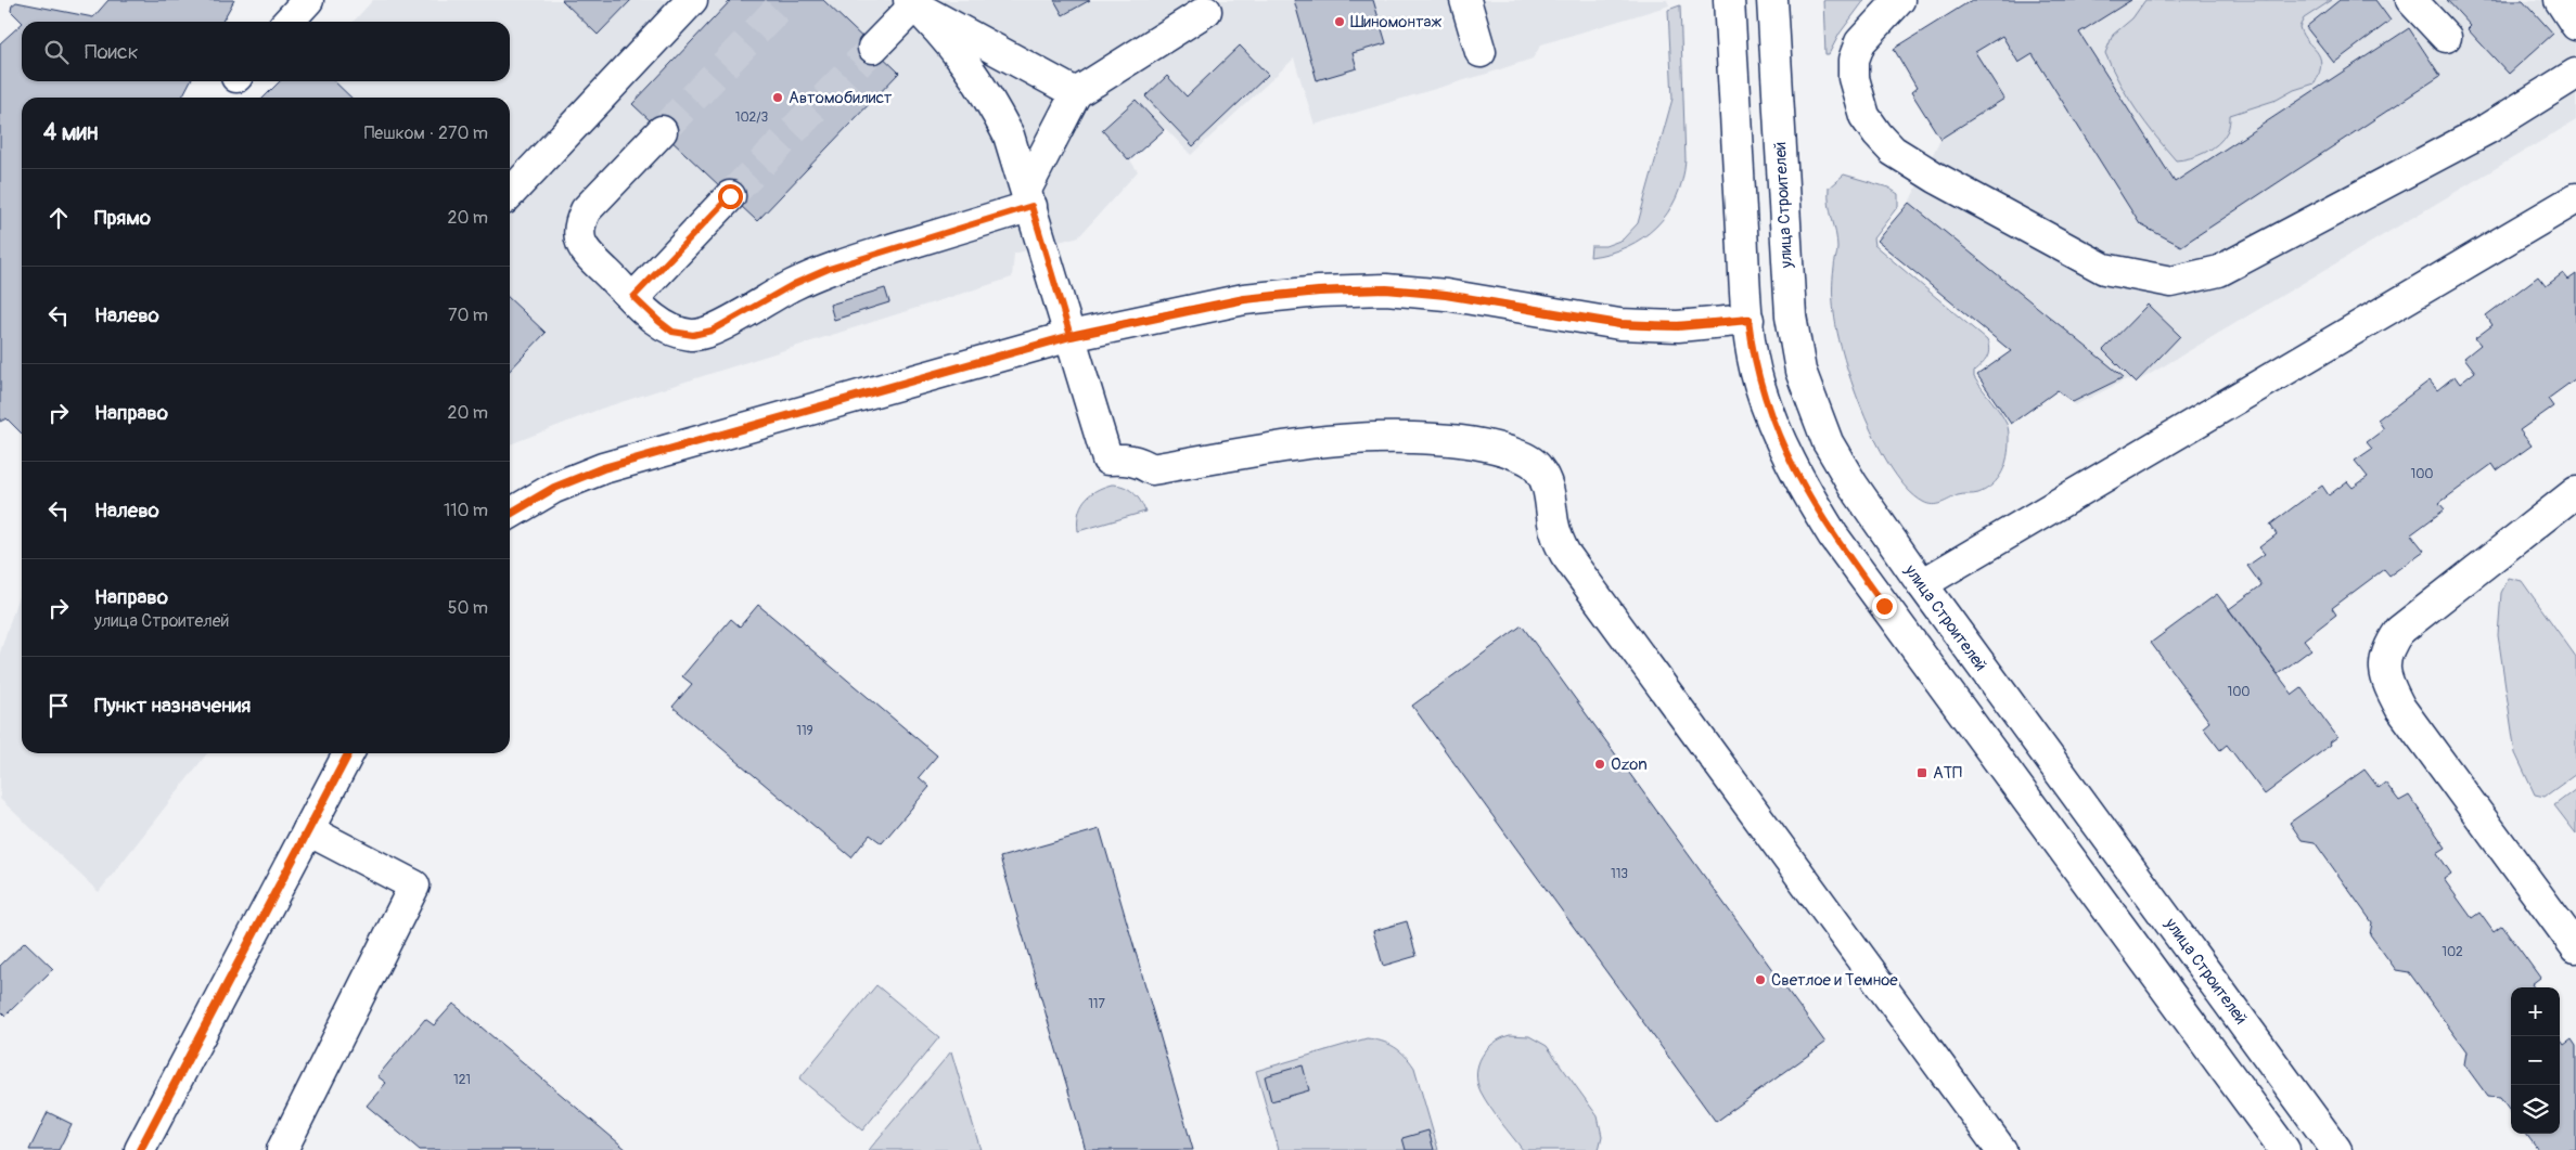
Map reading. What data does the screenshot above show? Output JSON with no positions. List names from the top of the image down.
{
  "streets": {
    "main road": ["улица Строителей"]
  },
  "places": {
    "other": [
      "Шиномонтаж",
      "Автомобилист",
      "Ozon",
      "Светлое и Темное"
    ],
    "transit": ["АТП"]
  },
  "house_numbers": [
    "102/3",
    "100",
    "100",
    "119",
    "113",
    "102",
    "117",
    "121"
  ],
  "page": {
    "search": "Поиск",
    "heading": ["4 мин", "Пешком · 270 m"],
    "list": [
      ["Прямо", "20 m"],
      ["Налево", "70 m"],
      ["Направо", "20 m"],
      ["Налево", "110 m"],
      ["Направо", "улица Строителей", "50 m"],
      "Пункт назначения"
    ],
    "map_buttons": ["+", "−"]
  }
}
